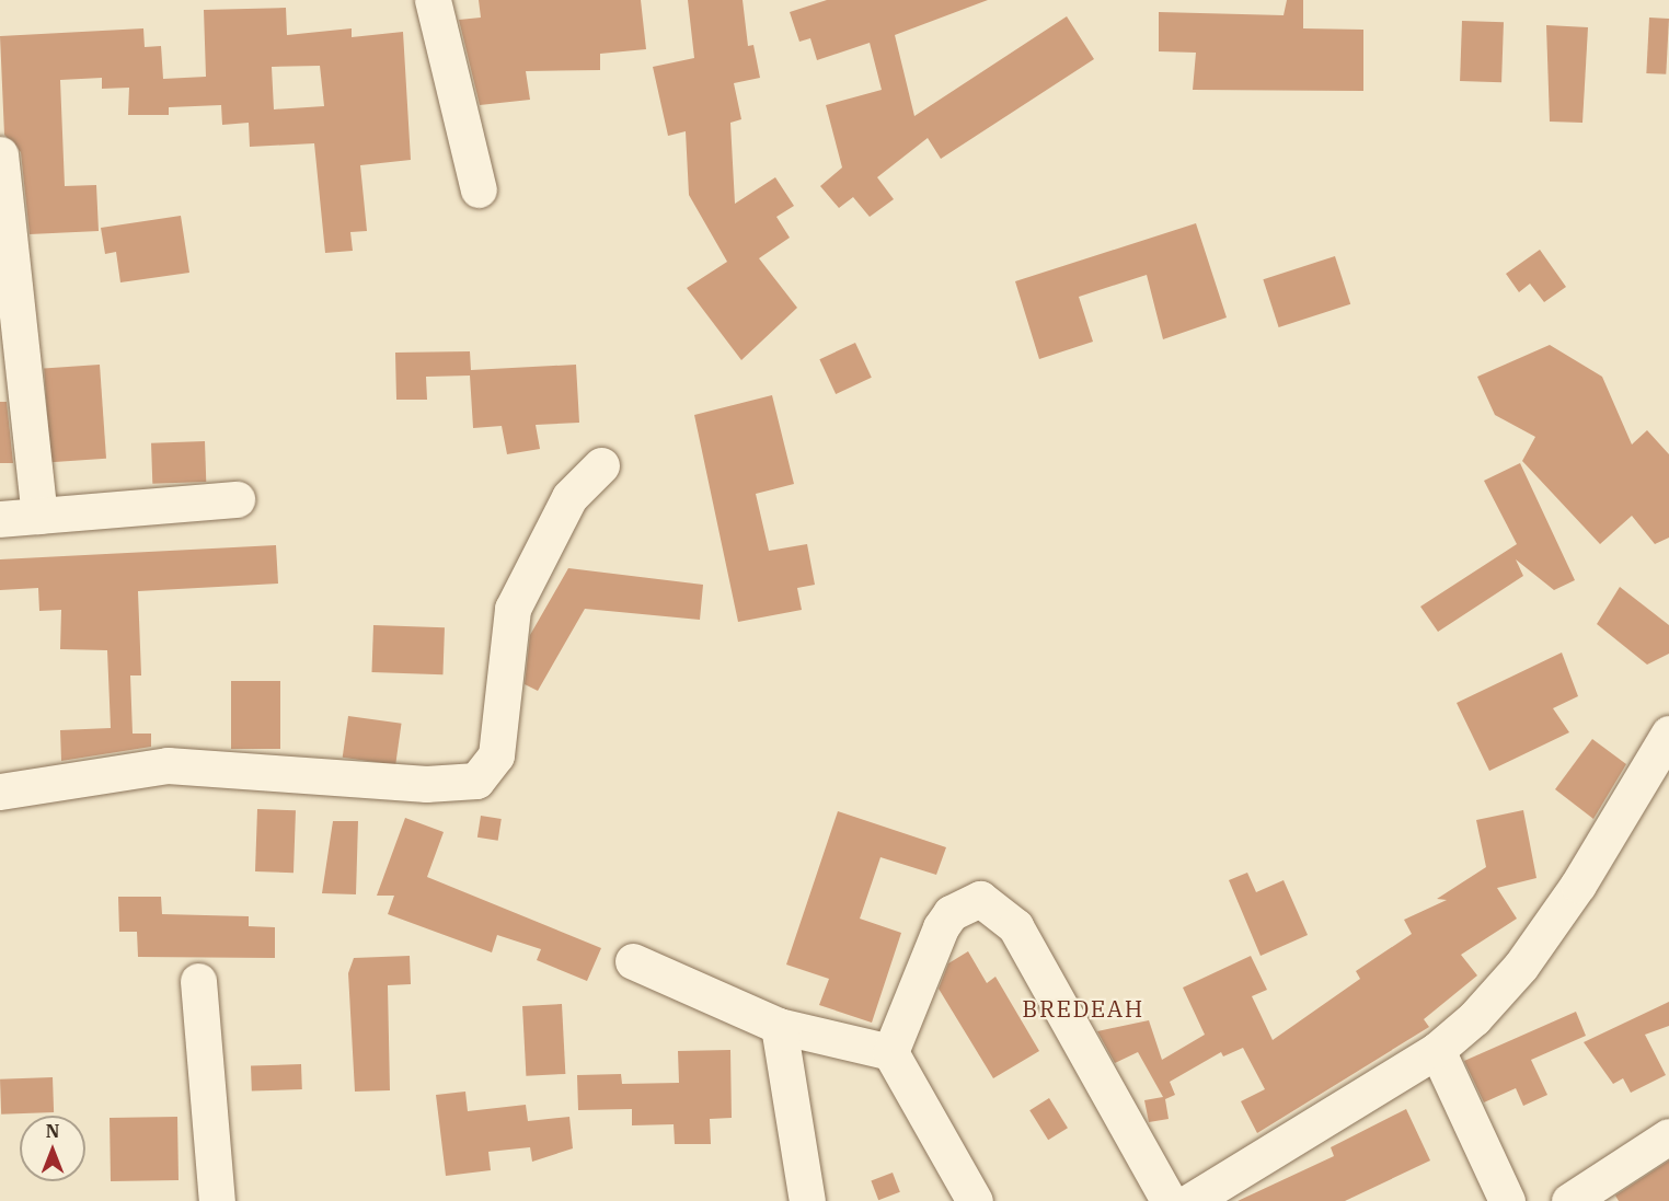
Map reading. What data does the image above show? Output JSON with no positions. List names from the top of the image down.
{
  "districts": ["BREDEAH"],
  "north": "top"
}
